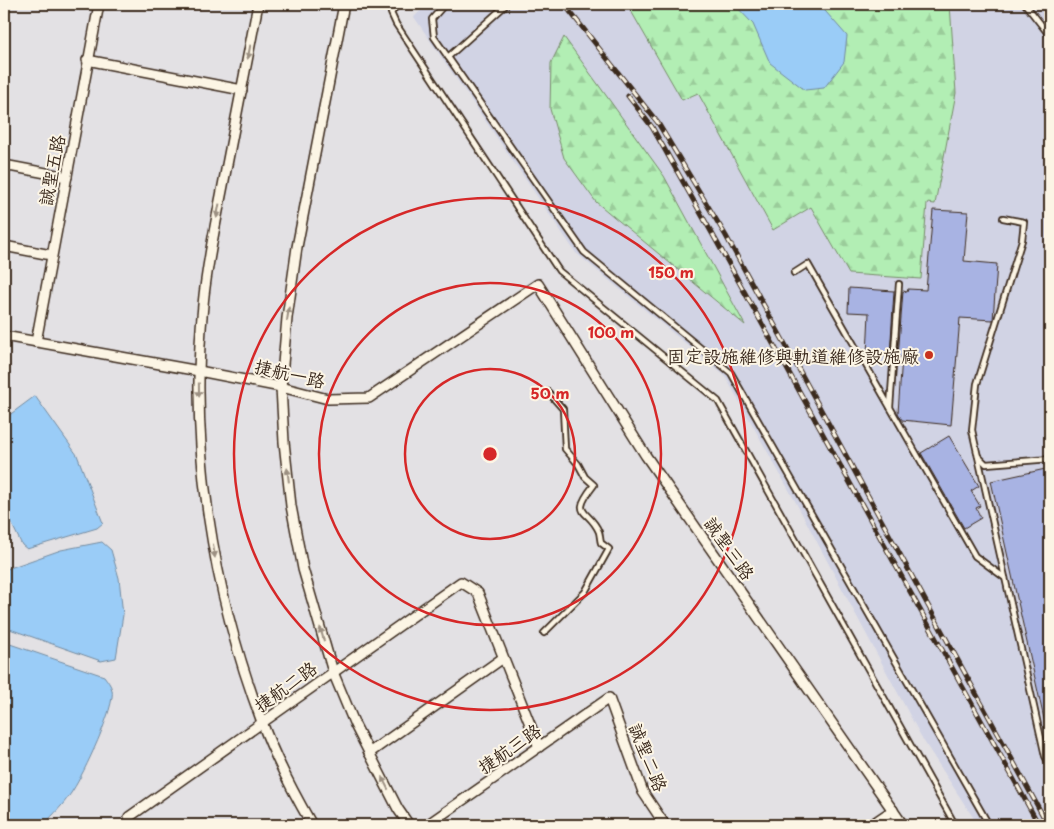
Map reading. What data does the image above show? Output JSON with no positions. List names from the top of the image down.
{
  "streets": {
    "street": [
      "誠聖五路",
      "捷航一路",
      "誠聖三路",
      "捷航二路",
      "捷航三路",
      "誠聖二路"
    ]
  },
  "crossings": [
    ["誠聖五路", "捷航一路"],
    ["捷航一路", "誠聖三路"],
    ["捷航三路", "誠聖二路"]
  ],
  "places": ["固定設施維修與軌道維修設施廠"],
  "rings": ["150 m", "100 m", "50 m"]
}
